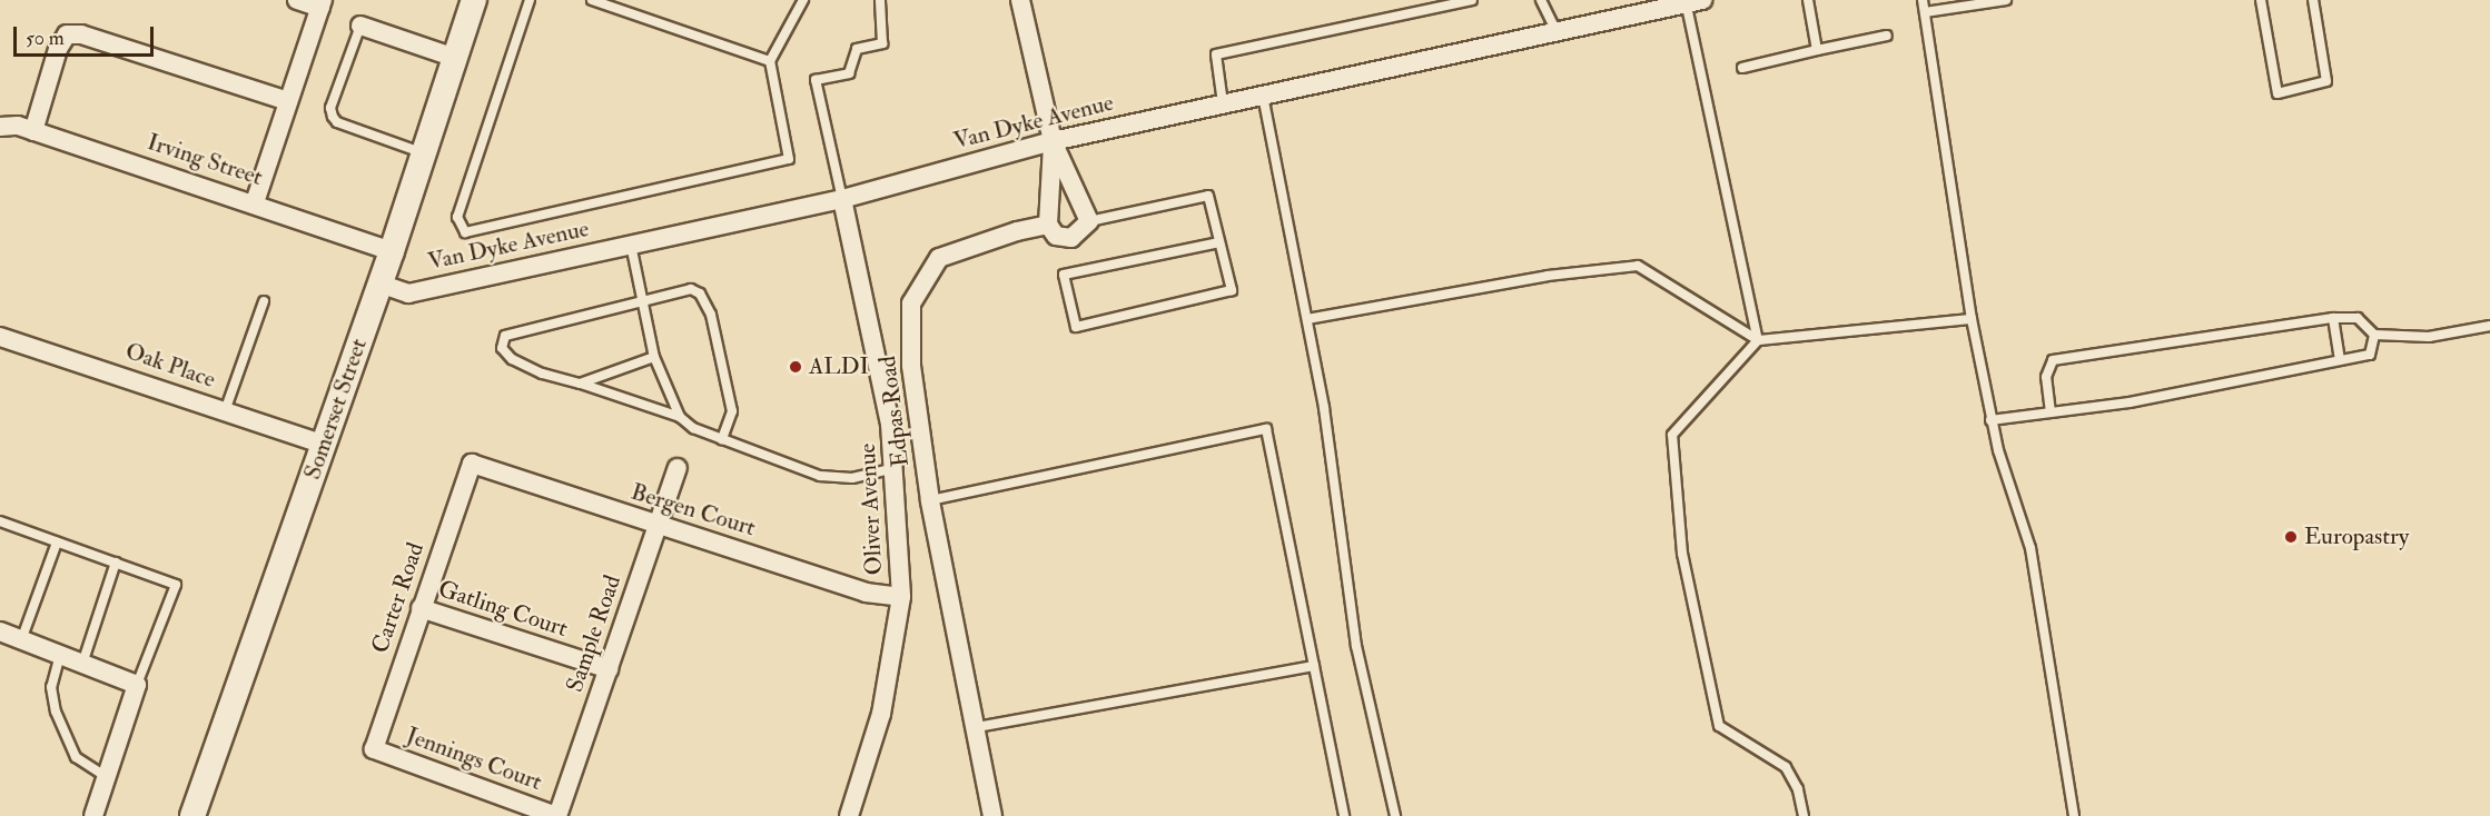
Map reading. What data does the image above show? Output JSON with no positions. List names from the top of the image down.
{
  "streets": {
    "main road": ["Somerset Street"],
    "street": [
      "Van Dyke Avenue",
      "Irving Street",
      "Oak Place",
      "Edpas Road",
      "Oliver Avenue",
      "Bergen Court",
      "Carter Road",
      "Gatling Court",
      "Sample Road",
      "Jennings Court"
    ]
  },
  "crossings": [
    ["Van Dyke Avenue", "Somerset Street"],
    ["Van Dyke Avenue", "Oliver Avenue"],
    ["Irving Street", "Somerset Street"],
    ["Oak Place", "Somerset Street"],
    ["Oliver Avenue", "Bergen Court"],
    ["Bergen Court", "Carter Road"],
    ["Bergen Court", "Sample Road"],
    ["Carter Road", "Gatling Court"],
    ["Carter Road", "Jennings Court"],
    ["Gatling Court", "Sample Road"],
    ["Sample Road", "Jennings Court"]
  ],
  "places": ["ALDI", "Europastry"],
  "scale_bar": "50 m"
}
